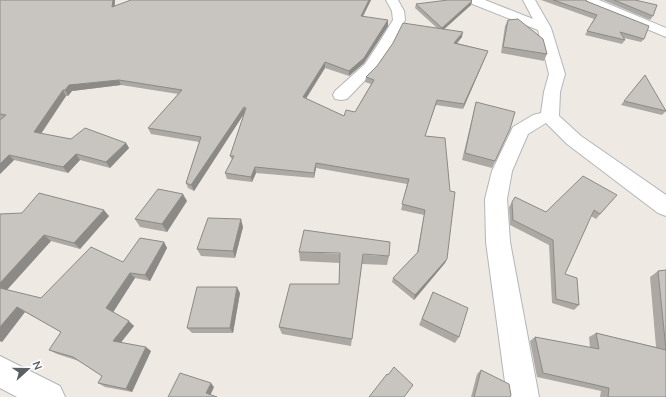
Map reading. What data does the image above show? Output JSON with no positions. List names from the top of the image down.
{
  "north": "right"
}
